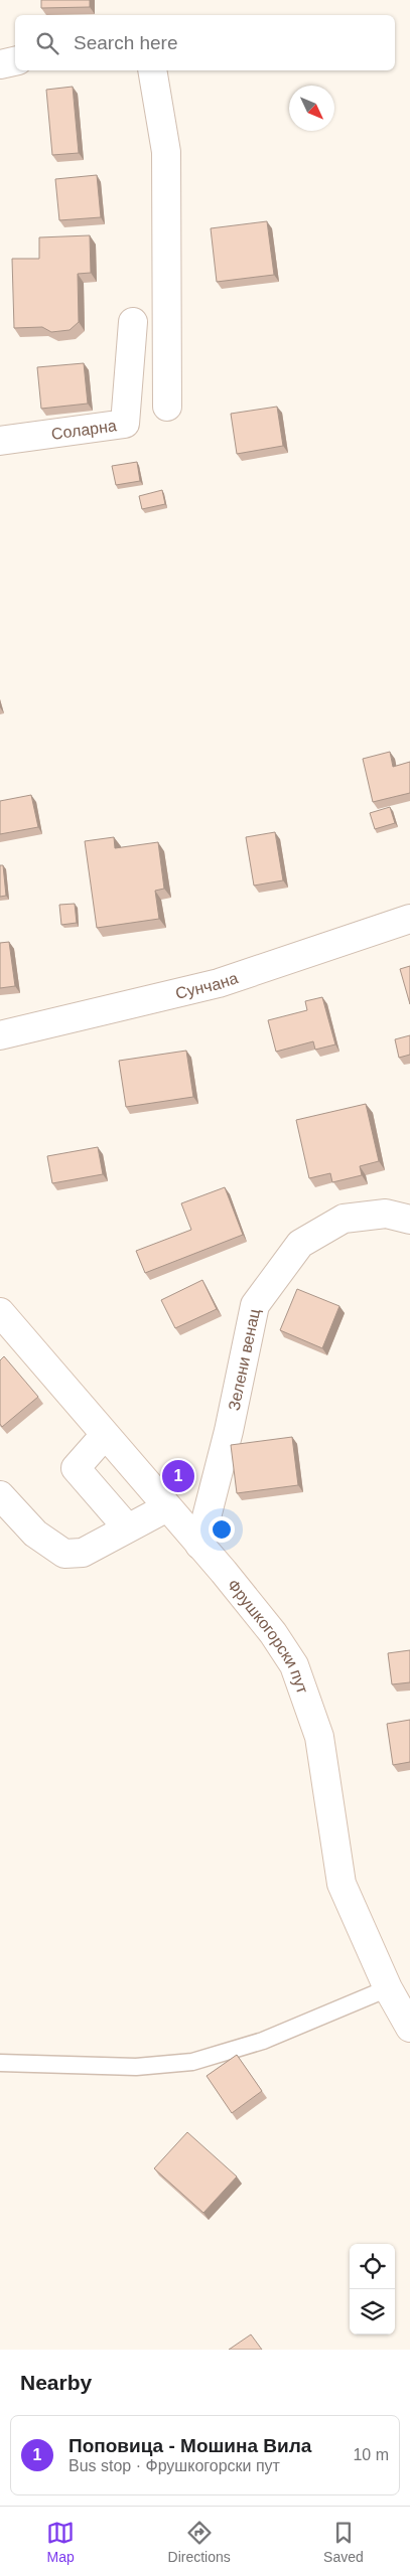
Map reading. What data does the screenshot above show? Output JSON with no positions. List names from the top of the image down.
{
  "streets": {
    "street": [
      "Соларна",
      "Сунчана",
      "Зелени венац",
      "Фрушкогорски пут"
    ]
  },
  "crossings": [
    ["Зелени венац", "Фрушкогорски пут"]
  ],
  "north": "bottom right",
  "page": {
    "search": "Search here",
    "pins": "1",
    "heading": "Nearby",
    "list": [
      {
        "mark": "1",
        "name": "Поповица - Мошина Вила",
        "note": "Bus stop · Фрушкогорски пут",
        "value": "10 m"
      }
    ],
    "nav": ["Map", "Directions", "Saved"]
  }
}
